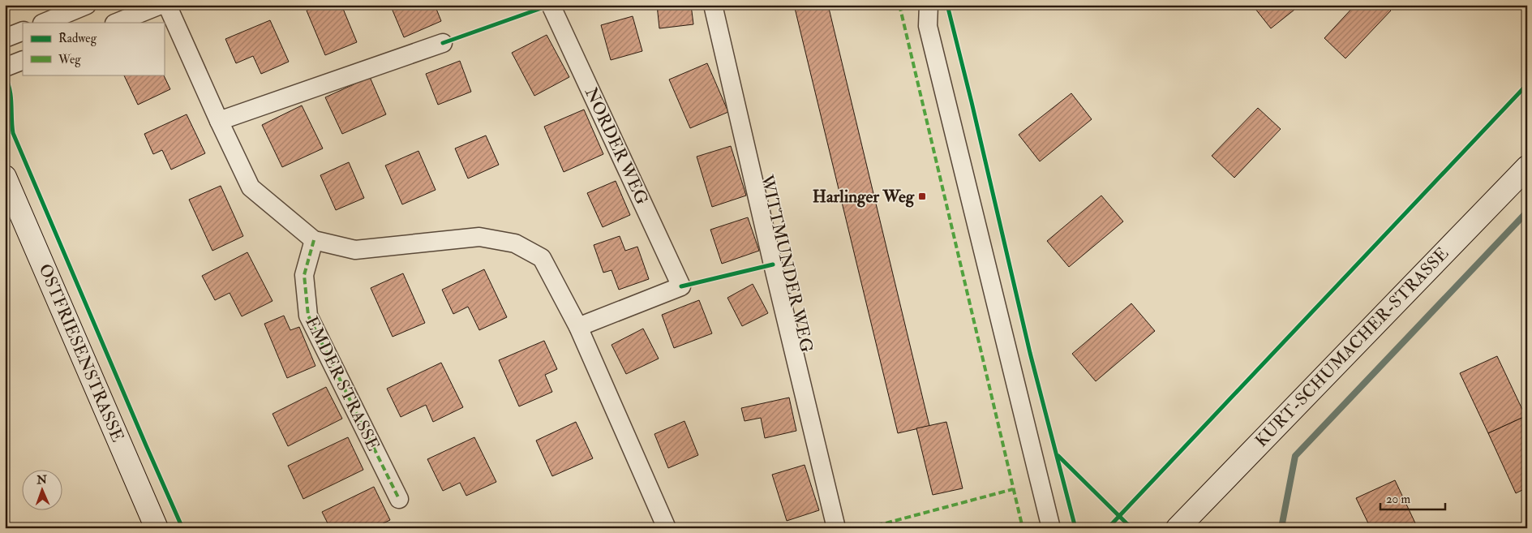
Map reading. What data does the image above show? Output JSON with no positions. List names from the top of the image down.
{
  "streets": {
    "street": [
      "NORDER WEG",
      "WITTMUNDER WEG",
      "KURT-SCHUMACHER-STRASSE",
      "OSTFRIESENSTRASSE",
      "EMDER STRASSE"
    ]
  },
  "places": {
    "transit": ["Harlinger Weg"]
  },
  "legend": ["Radweg", "Weg"],
  "scale_bar": "20 m",
  "north": "top"
}
